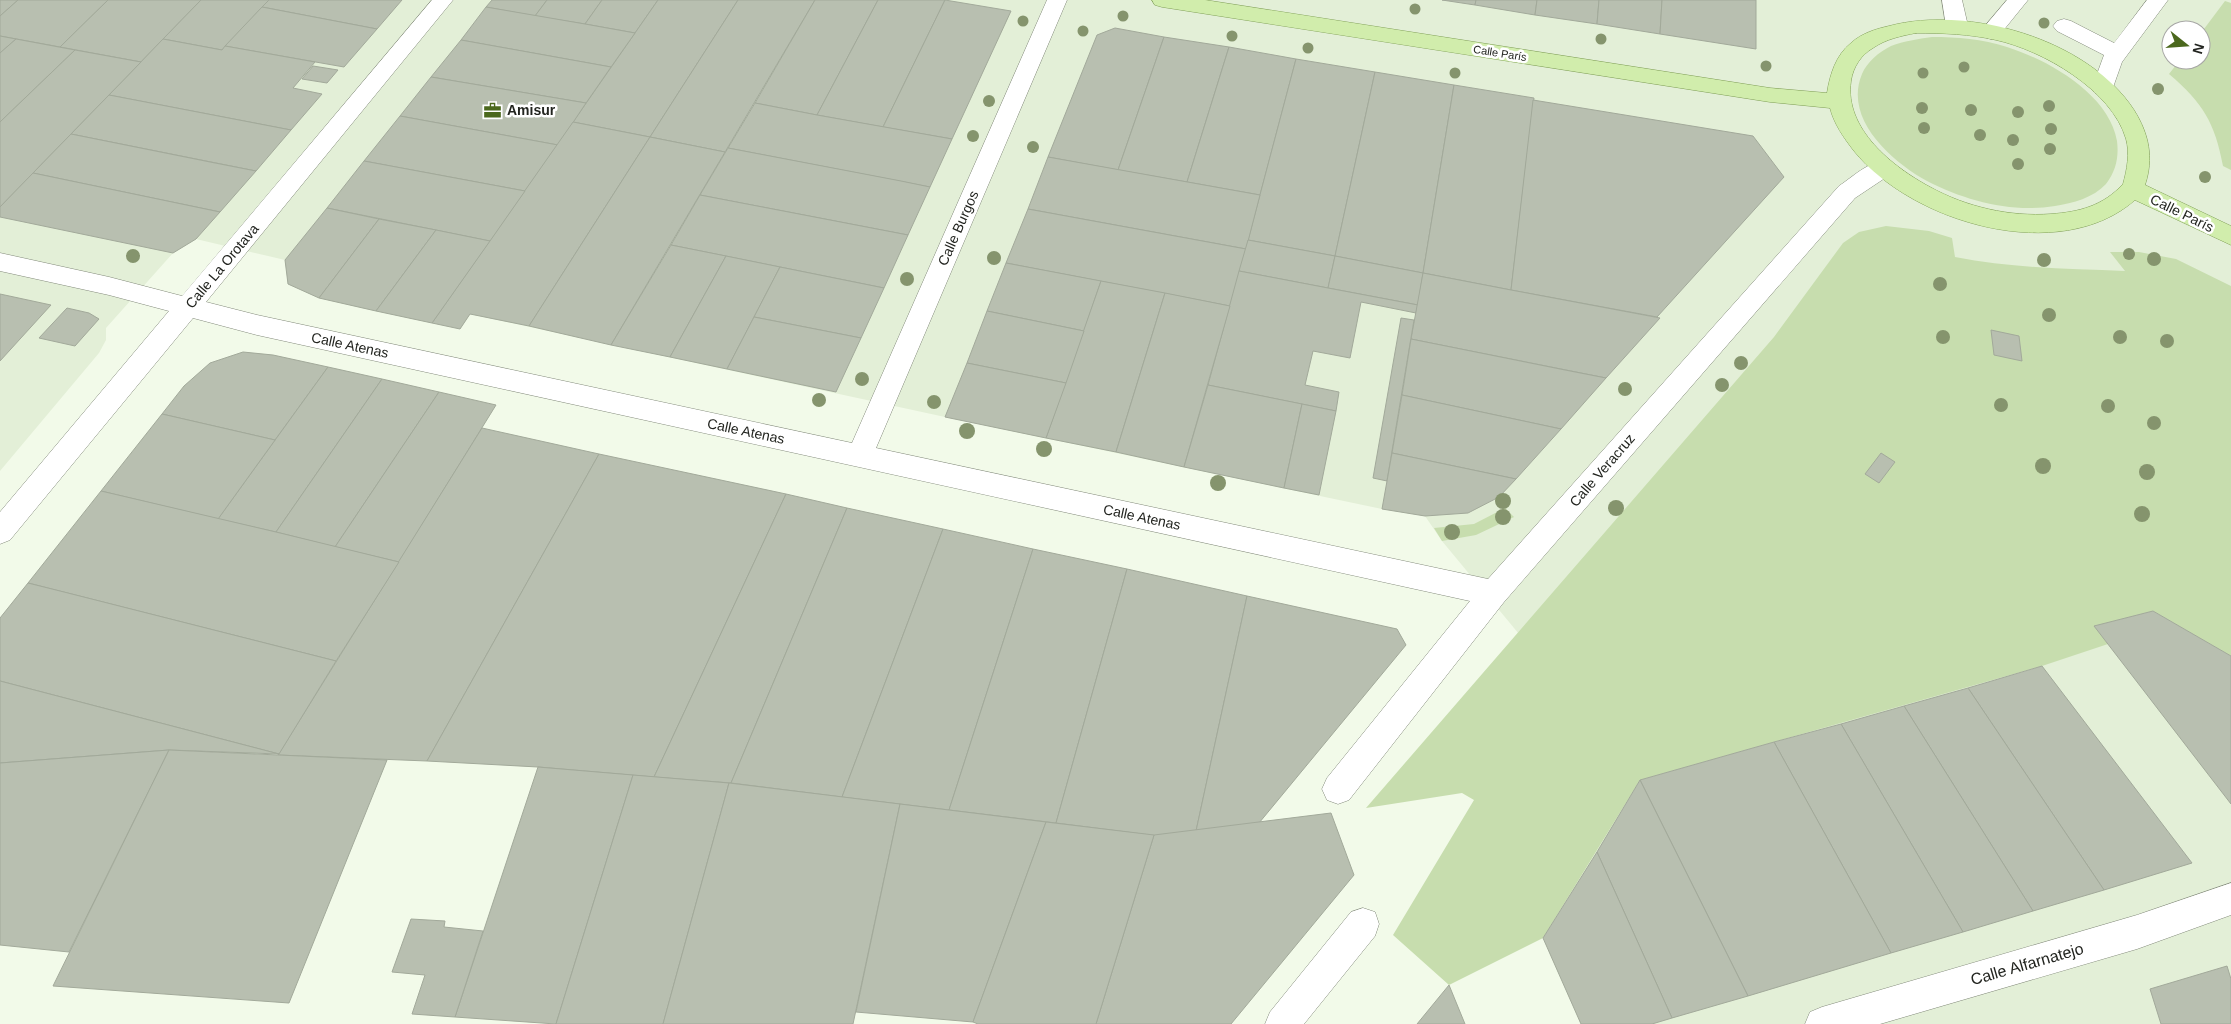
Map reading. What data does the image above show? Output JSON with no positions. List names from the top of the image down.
{
  "streets": {
    "main road": ["Calle París"],
    "street": [
      "Calle Burgos",
      "Calle La Orotava",
      "Calle Atenas",
      "Calle Veracruz",
      "Calle Alfarnatejo"
    ]
  },
  "crossings": [
    ["Calle Burgos", "Calle Atenas"],
    ["Calle La Orotava", "Calle Atenas"],
    ["Calle Atenas", "Calle Veracruz"]
  ],
  "places": {
    "office": ["Amisur"]
  },
  "north": "right"
}
